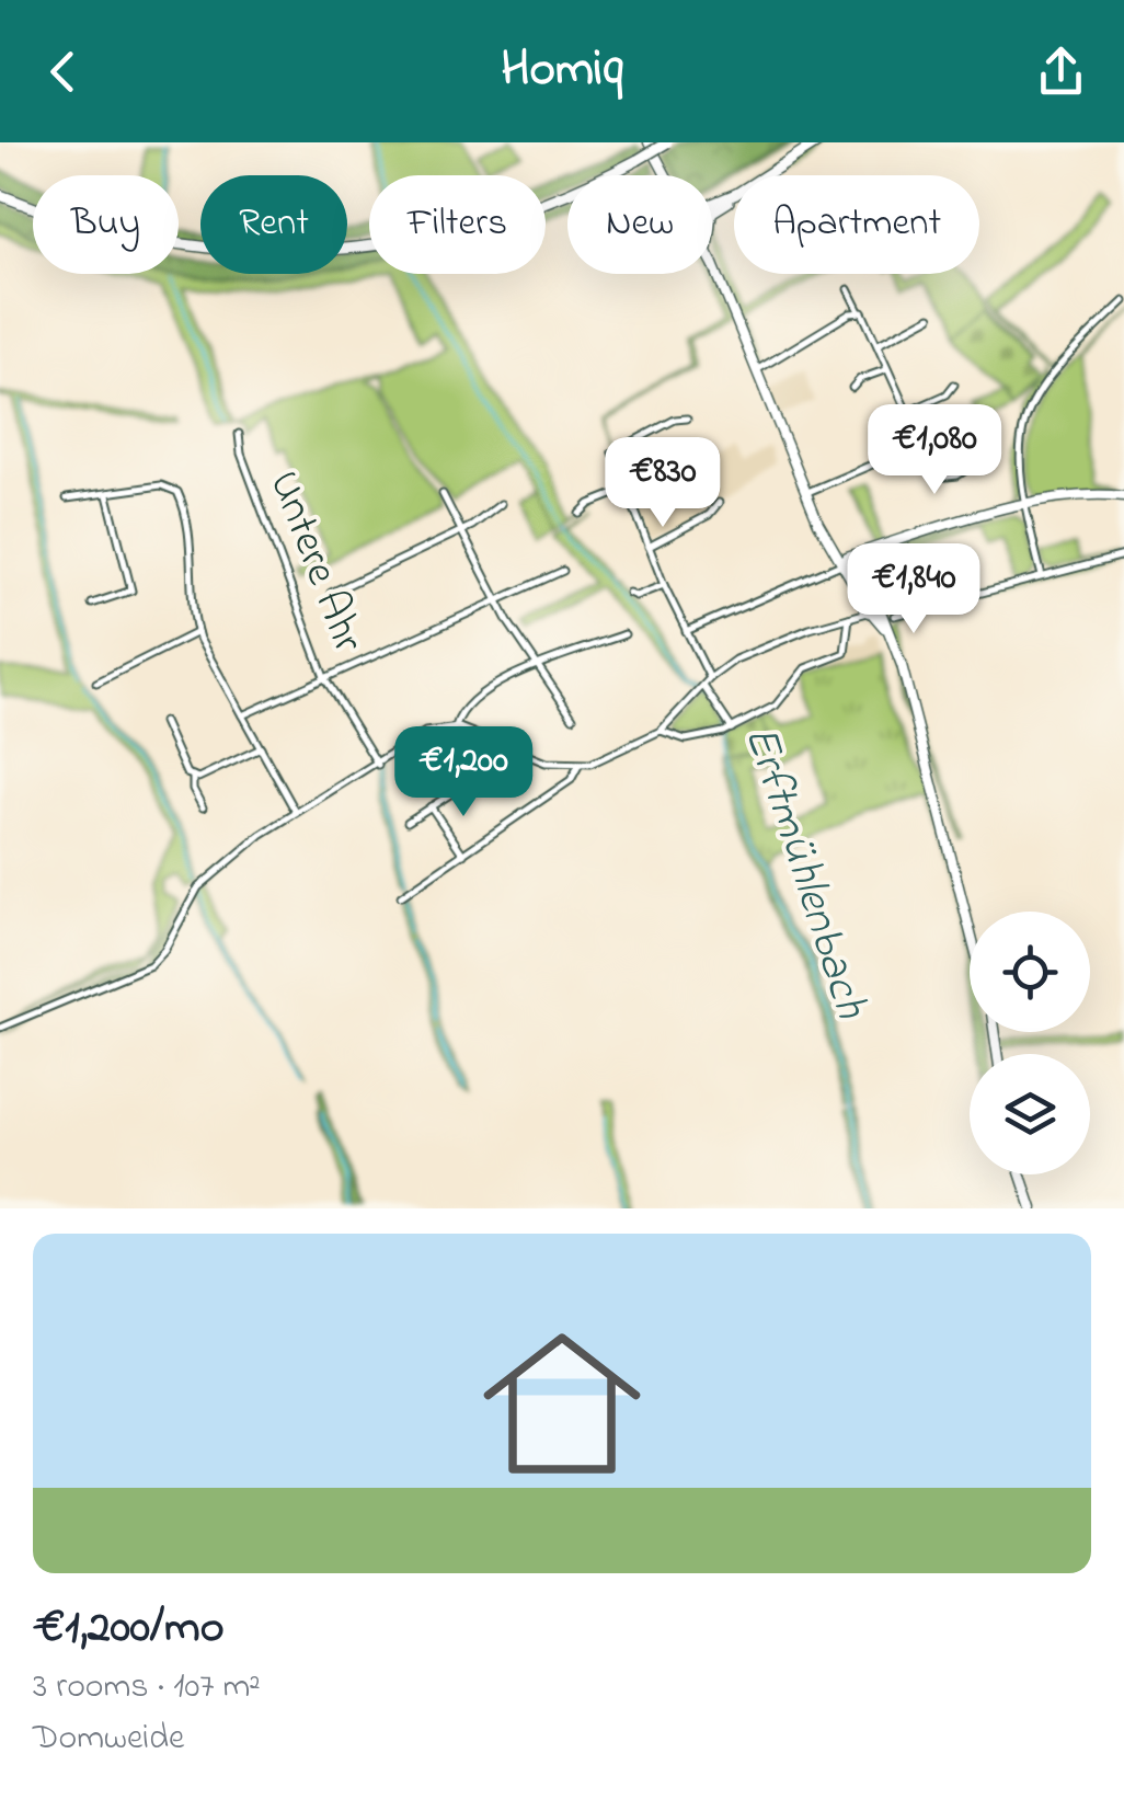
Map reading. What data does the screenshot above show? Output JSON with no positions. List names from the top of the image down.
{
  "streets": {
    "street": ["Untere Ahr"]
  },
  "water": ["Erftmühlenbach"],
  "page": {
    "header": "Homiq",
    "chip": [
      "Buy",
      "Rent",
      "Filters",
      "New",
      "Apartment"
    ],
    "price": [
      "€1,080",
      "€830",
      "€1,840",
      "€1,200"
    ],
    "list": [
      {
        "name": "€1,200/mo",
        "note": "3 rooms · 107 m² · Domweide"
      }
    ]
  }
}
